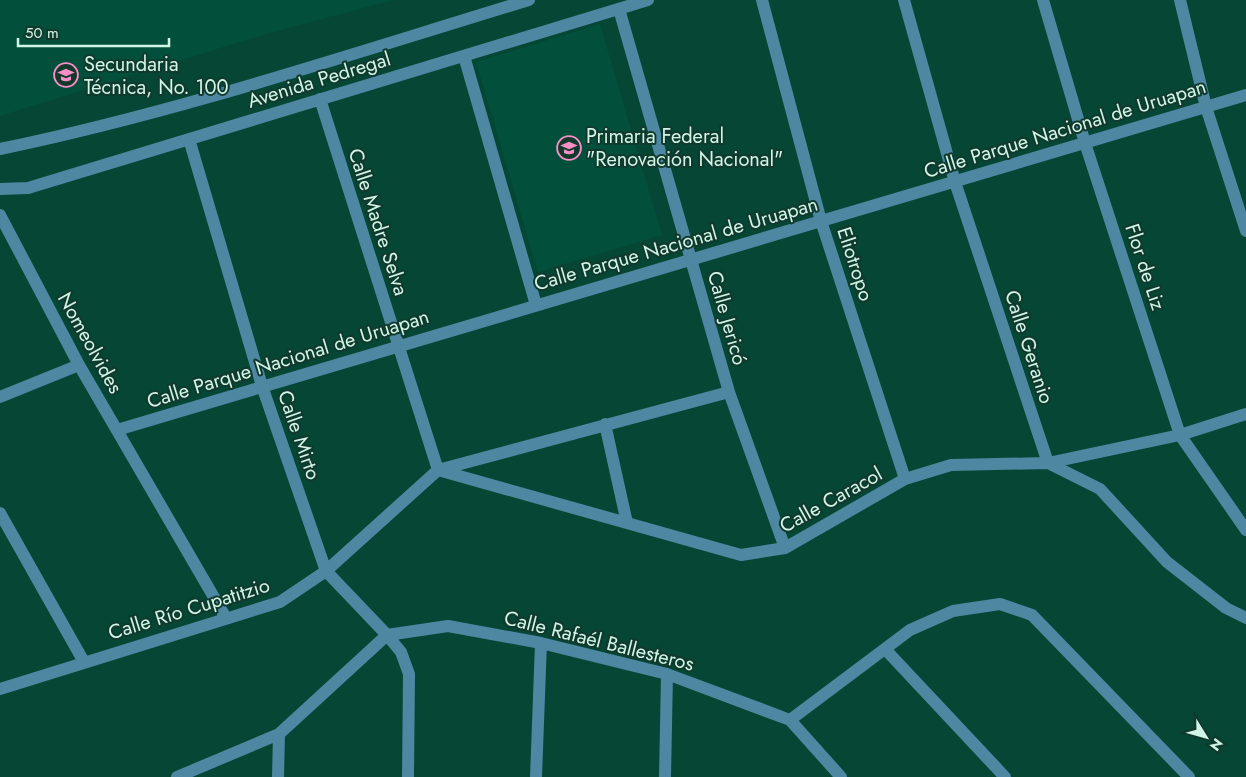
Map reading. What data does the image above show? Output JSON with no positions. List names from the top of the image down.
{
  "streets": {
    "street": [
      "Avenida Pedregal",
      "Calle Parque Nacional de Uruapan",
      "Calle Madre Selva",
      "Eliotropo",
      "Flor de Liz",
      "Calle Jericó",
      "Nomeolvides",
      "Calle Geranio",
      "Calle Mirto",
      "Calle Caracol",
      "Calle Río Cupatitzio",
      "Calle Rafaél Ballesteros"
    ]
  },
  "crossings": [
    ["Avenida Pedregal", "Calle Madre Selva"],
    ["Avenida Pedregal", "Calle Jericó"],
    ["Avenida Pedregal", "Calle Mirto"],
    ["Calle Parque Nacional de Uruapan", "Calle Madre Selva"],
    ["Calle Parque Nacional de Uruapan", "Eliotropo"],
    ["Calle Parque Nacional de Uruapan", "Flor de Liz"],
    ["Calle Parque Nacional de Uruapan", "Calle Jericó"],
    ["Calle Parque Nacional de Uruapan", "Nomeolvides"],
    ["Calle Parque Nacional de Uruapan", "Calle Geranio"],
    ["Calle Parque Nacional de Uruapan", "Calle Mirto"],
    ["Calle Madre Selva", "Calle Caracol"],
    ["Calle Madre Selva", "Calle Río Cupatitzio"],
    ["Eliotropo", "Calle Caracol"],
    ["Flor de Liz", "Calle Caracol"],
    ["Calle Jericó", "Calle Caracol"],
    ["Nomeolvides", "Calle Río Cupatitzio"],
    ["Calle Geranio", "Calle Caracol"],
    ["Calle Mirto", "Calle Río Cupatitzio"],
    ["Calle Mirto", "Calle Rafaél Ballesteros"],
    ["Calle Caracol", "Calle Río Cupatitzio"]
  ],
  "places": {
    "school or university": ["Secundaria Técnica, No. 100", "Primaria Federal \"Renovación Nacional\""]
  },
  "scale_bar": "50 m",
  "north": "bottom right"
}
